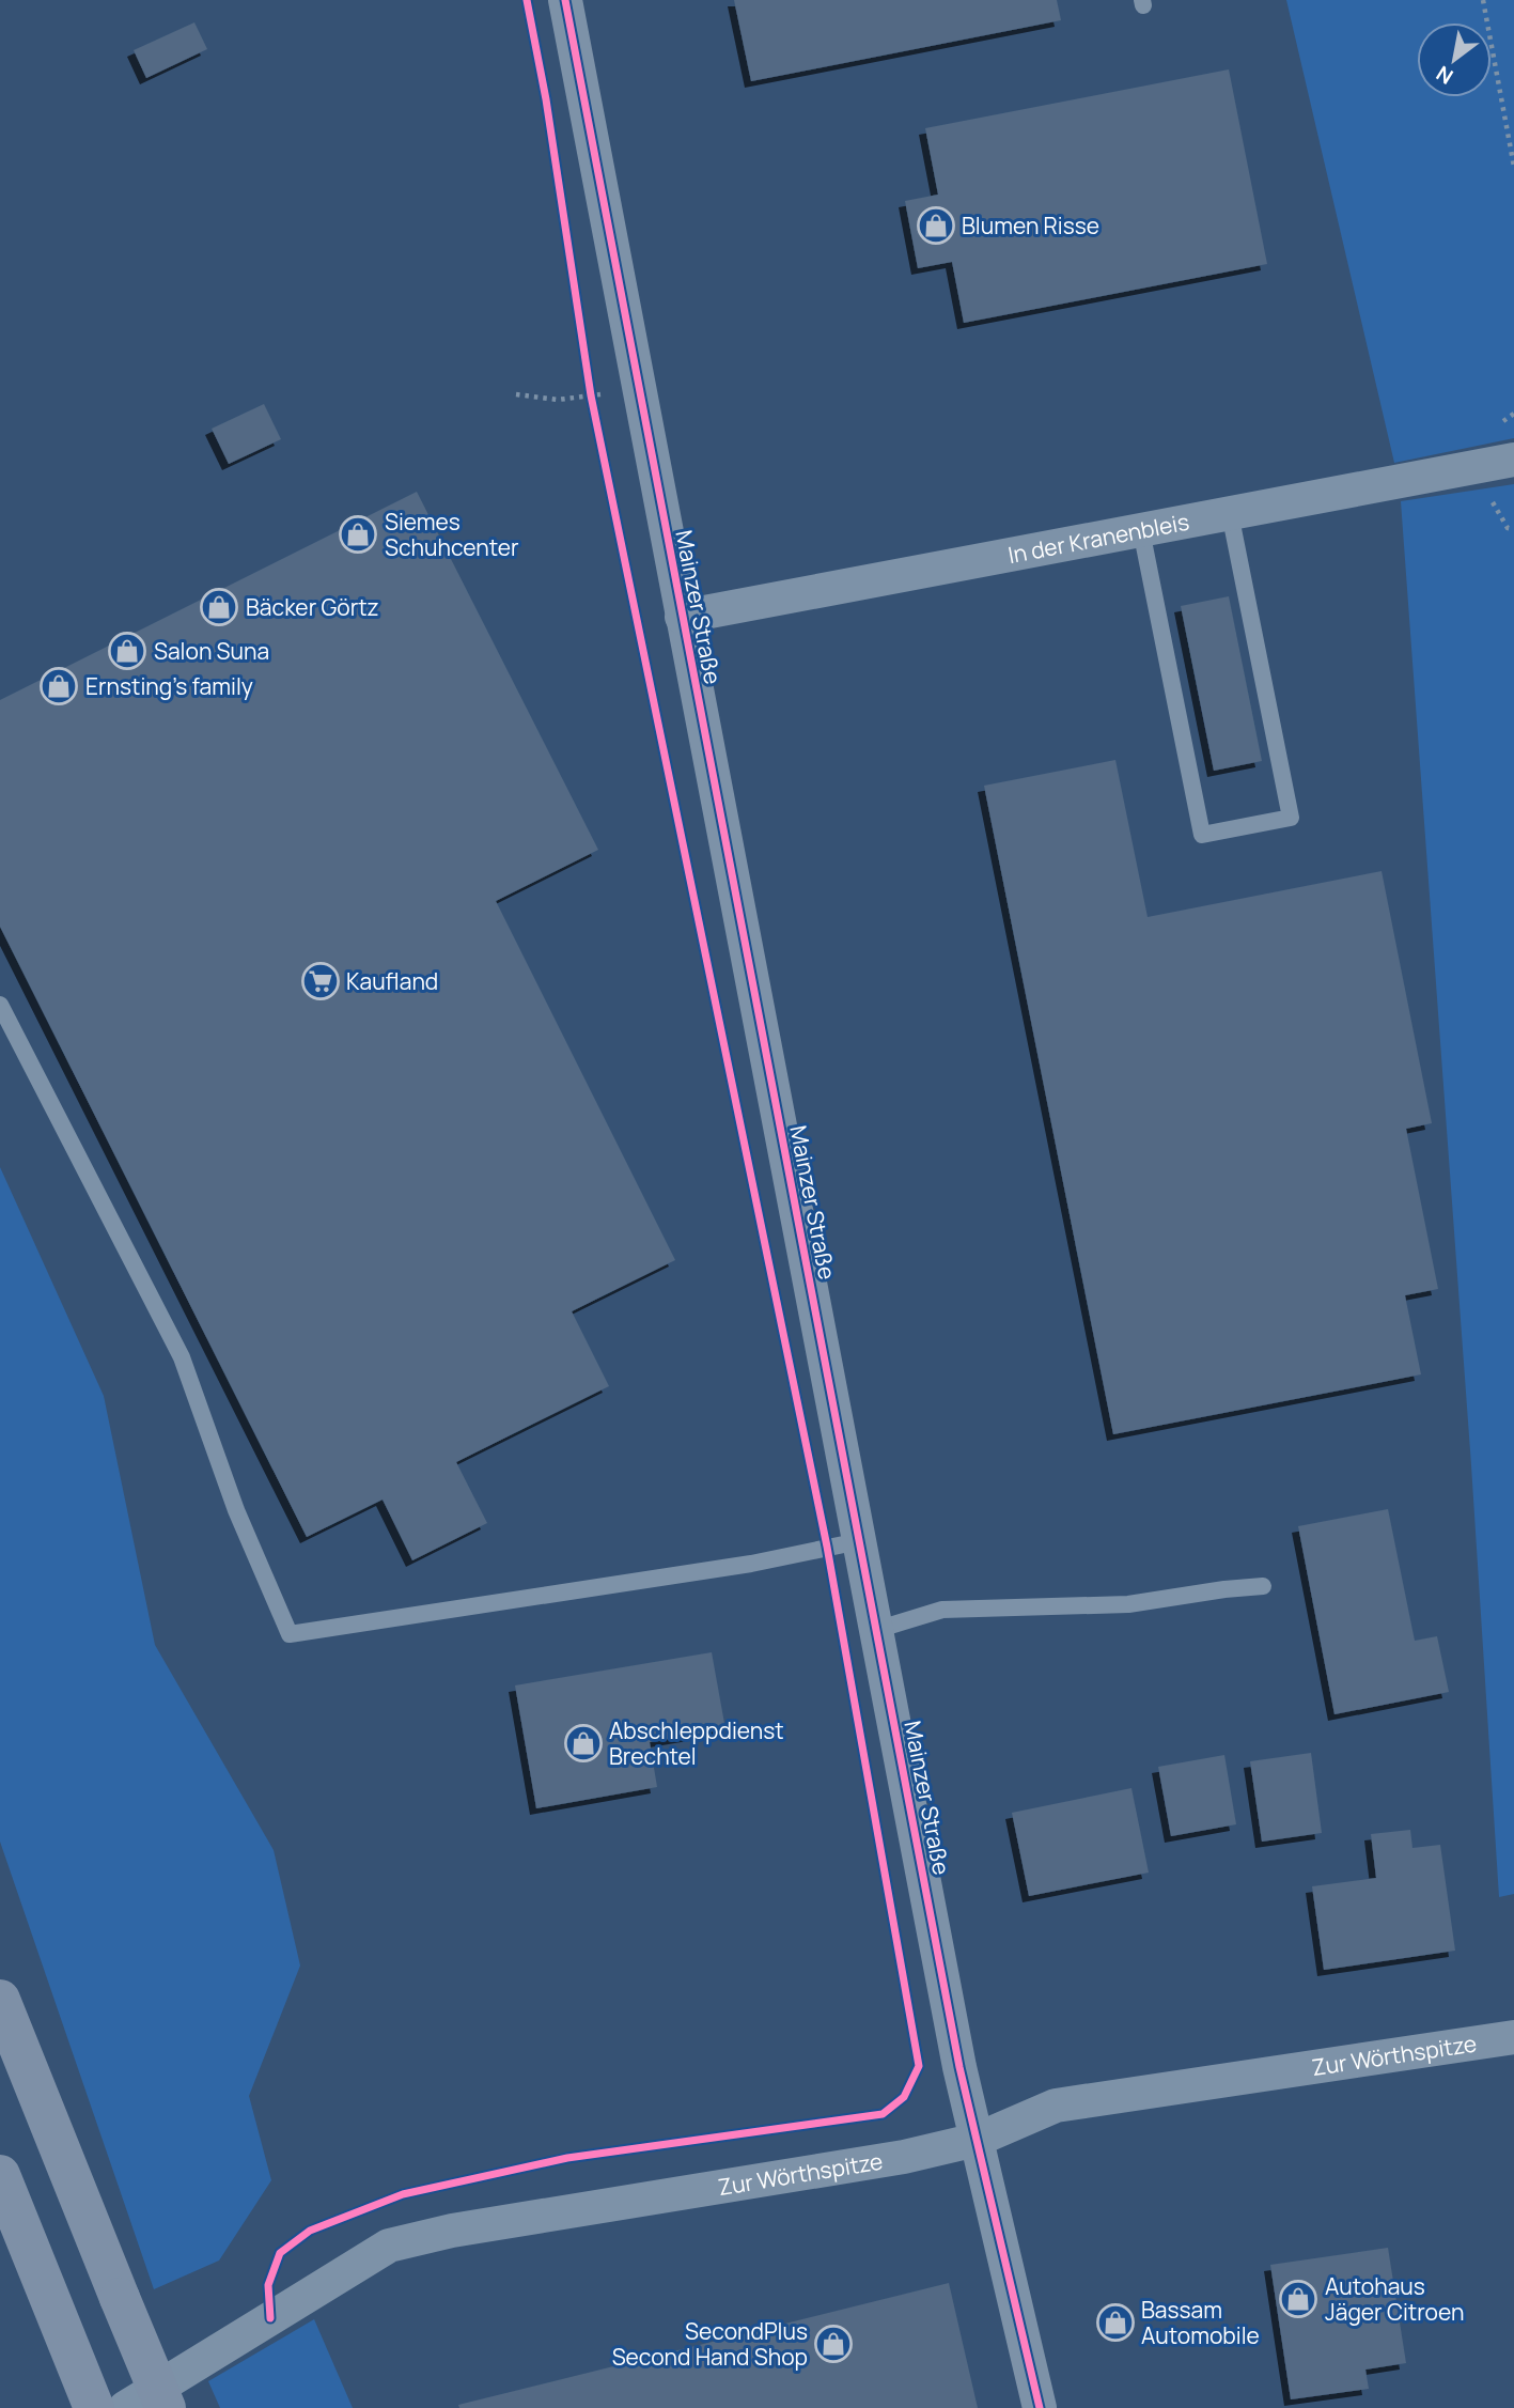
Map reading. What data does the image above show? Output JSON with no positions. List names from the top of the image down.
{
  "streets": {
    "street": ["In der Kranenbleis", "Mainzer Straße", "Zur Wörthspitze"]
  },
  "crossings": [
    ["In der Kranenbleis", "Mainzer Straße"],
    ["Mainzer Straße", "Zur Wörthspitze"]
  ],
  "places": {
    "shop": [
      "Blumen Risse",
      "Siemes Schuhcenter",
      "Bäcker Görtz",
      "Salon Suna",
      "Ernsting's family",
      "Abschleppdienst Brechtel",
      "Autohaus Jäger Citroen",
      "Bassam Automobile",
      "SecondPlus Second Hand Shop"
    ],
    "supermarket": ["Kaufland"]
  },
  "north": "bottom left"
}
